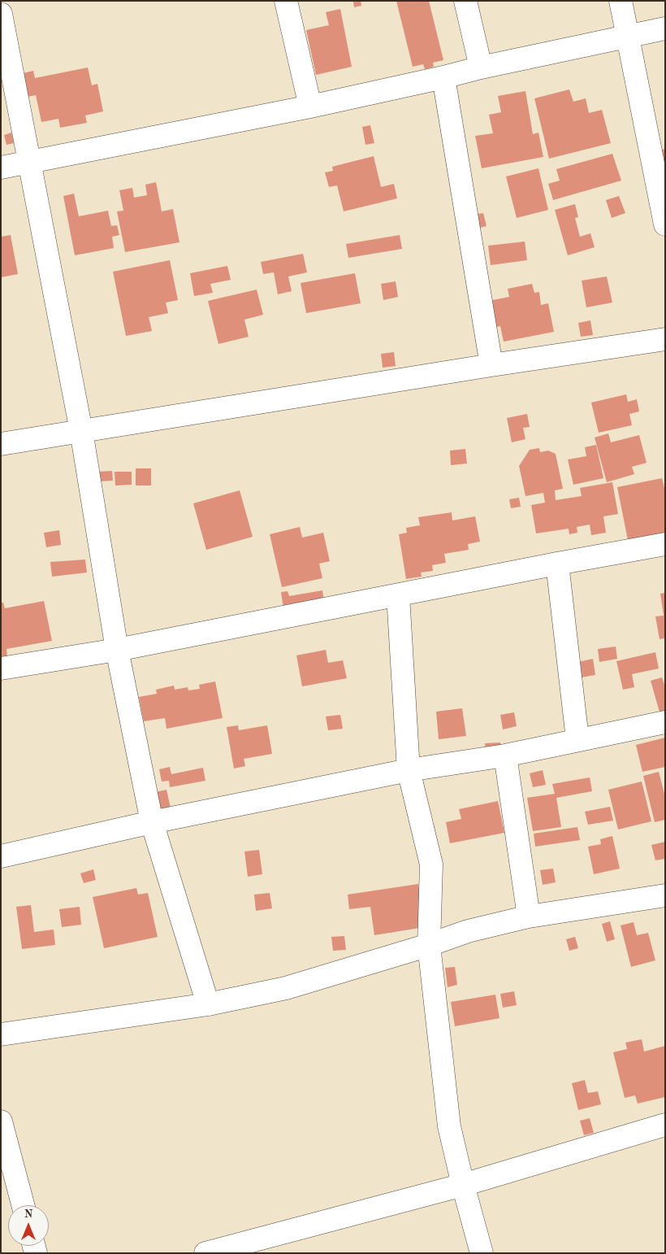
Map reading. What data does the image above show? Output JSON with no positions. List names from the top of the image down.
{
  "north": "top"
}
